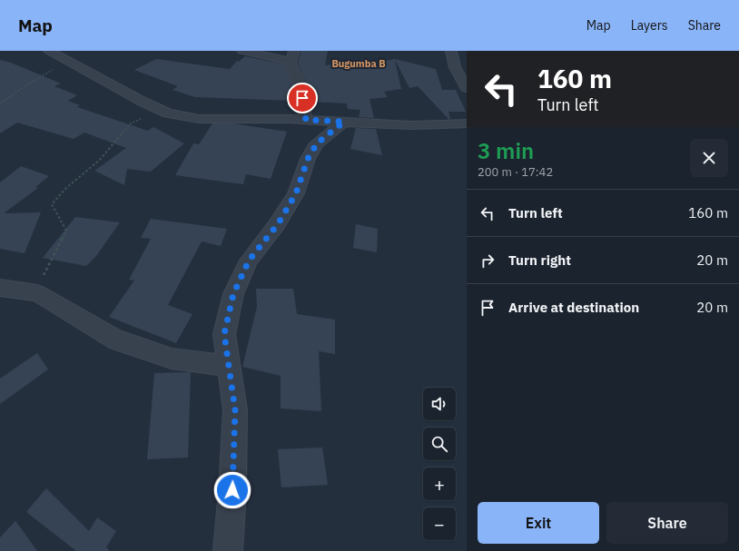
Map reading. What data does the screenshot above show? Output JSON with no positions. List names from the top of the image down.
{
  "districts": ["Bugumba B"],
  "page": {
    "header": "Map",
    "nav": ["Map", "Layers", "Share"],
    "turn": ["160 m", "Turn left"],
    "heading": ["3 min", "200 m · 17:42"],
    "list": [
      {
        "name": "Turn left",
        "value": "160 m"
      },
      {
        "name": "Turn right",
        "value": "20 m"
      },
      {
        "name": "Arrive at destination",
        "value": "20 m"
      }
    ],
    "map_buttons": ["+", "−"],
    "buttons": ["Exit", "Share"]
  }
}
